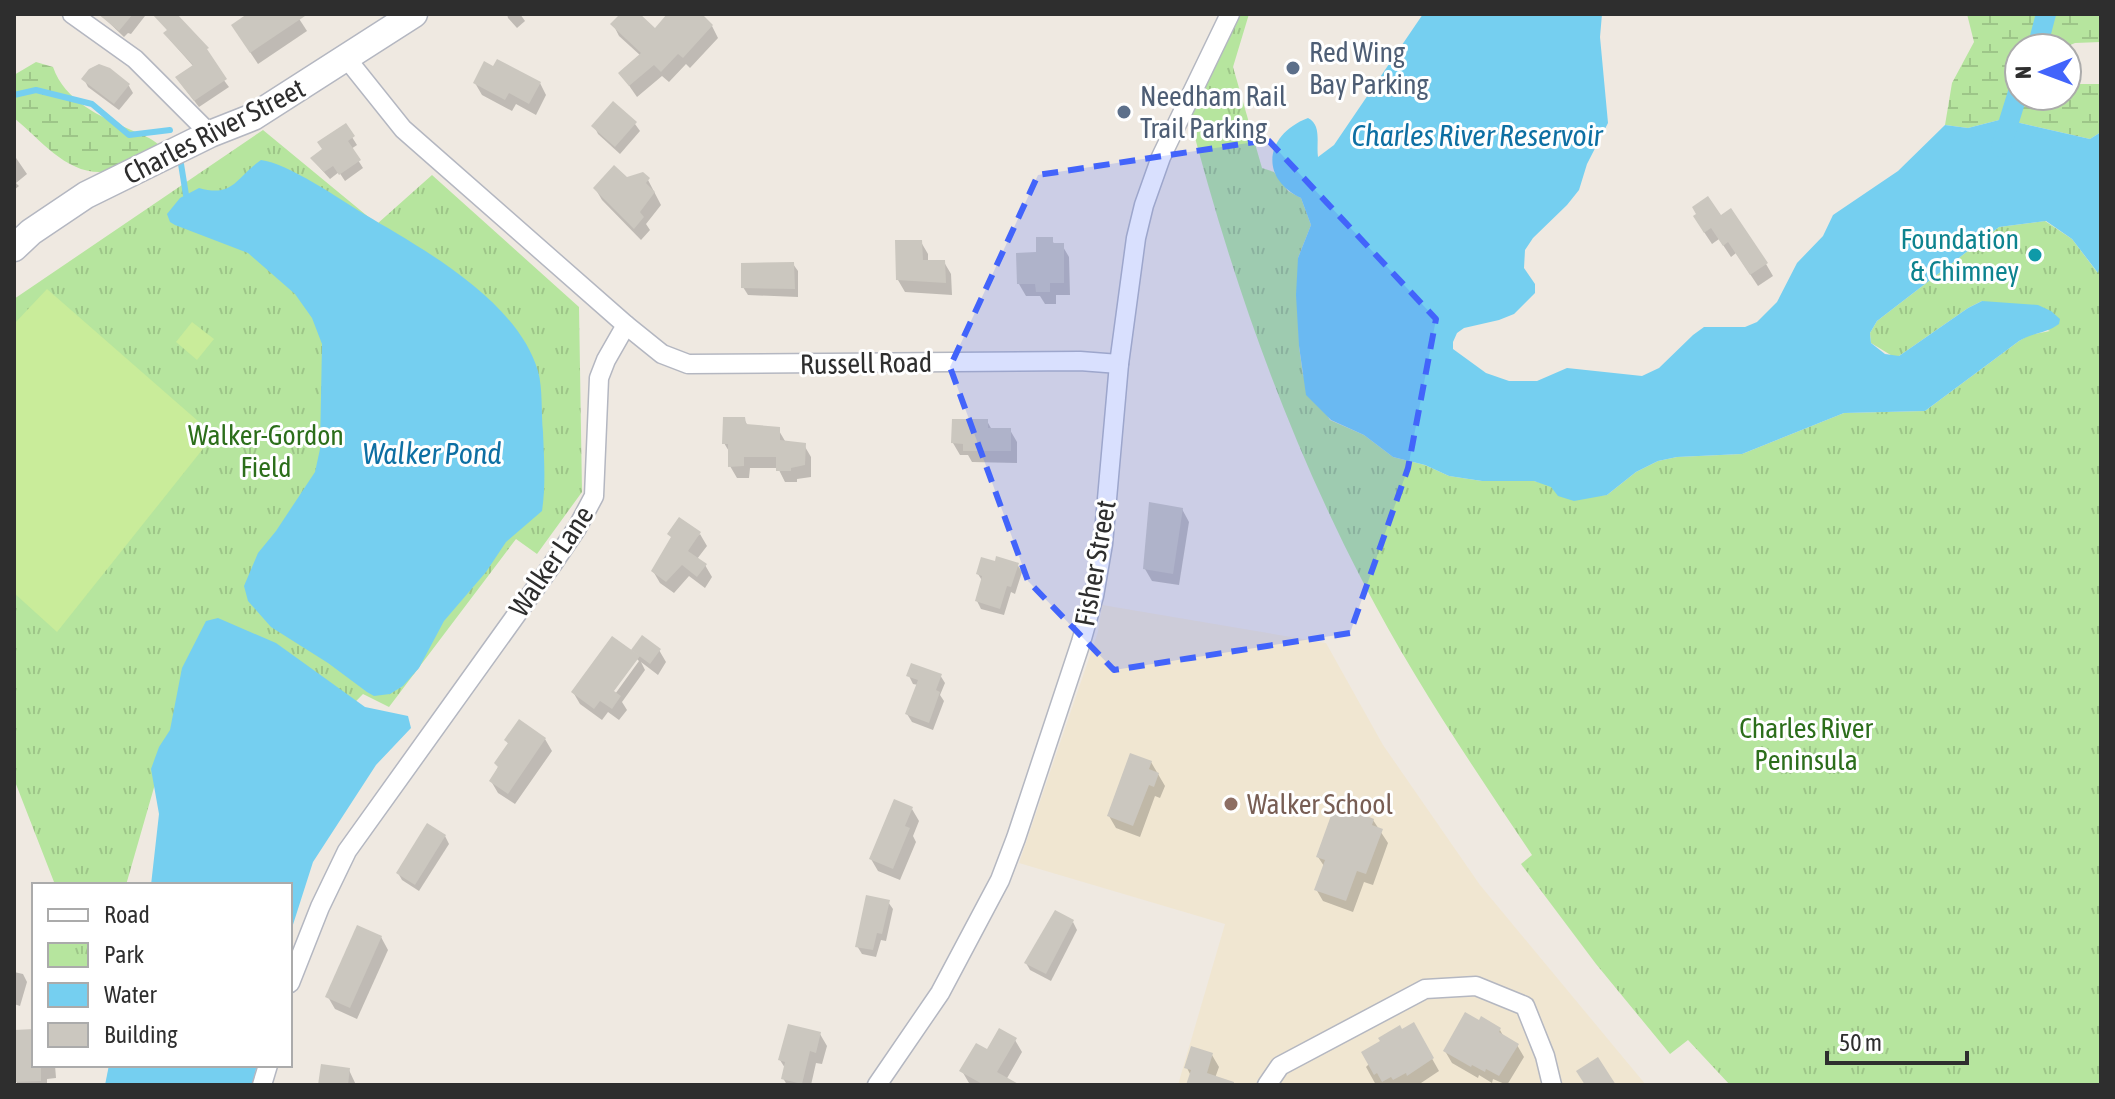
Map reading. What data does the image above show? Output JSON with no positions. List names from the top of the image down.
{
  "streets": {
    "street": [
      "Charles River Street",
      "Russell Road",
      "Walker Lane",
      "Fisher Street"
    ]
  },
  "crossings": [
    ["Russell Road", "Walker Lane"],
    ["Russell Road", "Fisher Street"]
  ],
  "water": ["Charles River Reservoir", "Walker Pond"],
  "parks": ["Walker-Gordon Field", "Charles River Peninsula"],
  "places": [
    "Red Wing Bay Parking",
    "Needham Rail Trail Parking",
    "Foundation & Chimney",
    "Walker School"
  ],
  "legend": [
    "Road",
    "Park",
    "Water",
    "Building"
  ],
  "scale_bar": "50 m",
  "north": "left"
}
